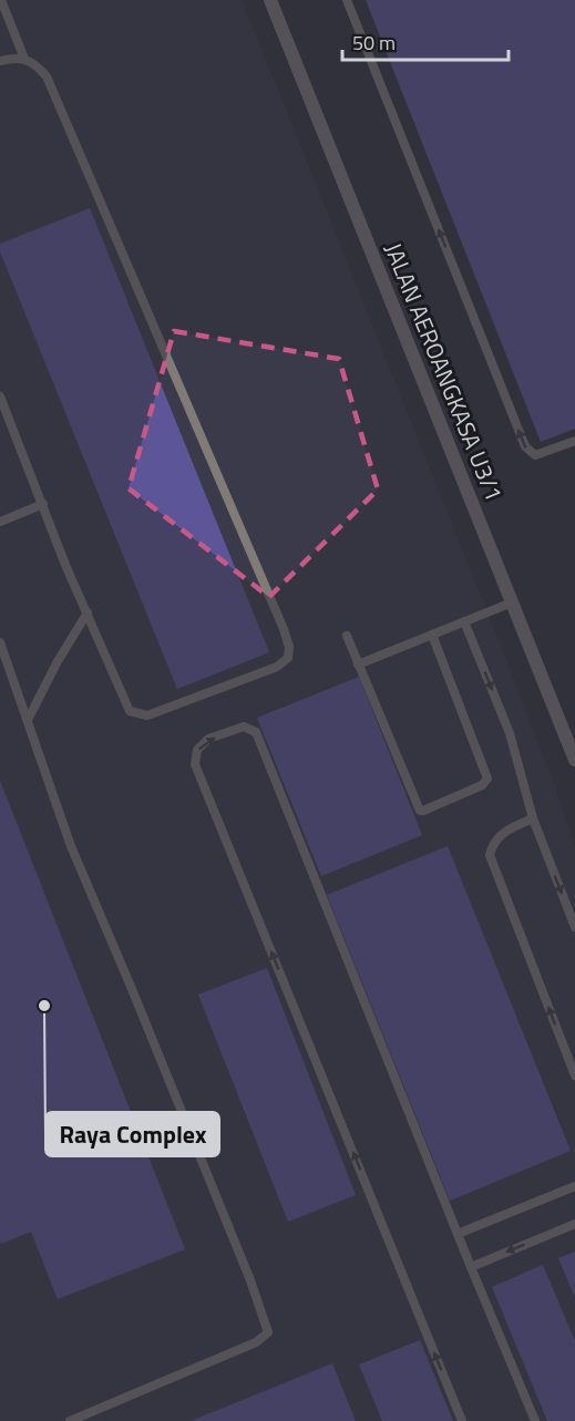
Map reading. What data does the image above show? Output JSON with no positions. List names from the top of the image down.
{
  "streets": {
    "street": ["JALAN AEROANGKASA U3/1"]
  },
  "places": ["Raya Complex"],
  "scale_bar": "50 m"
}
